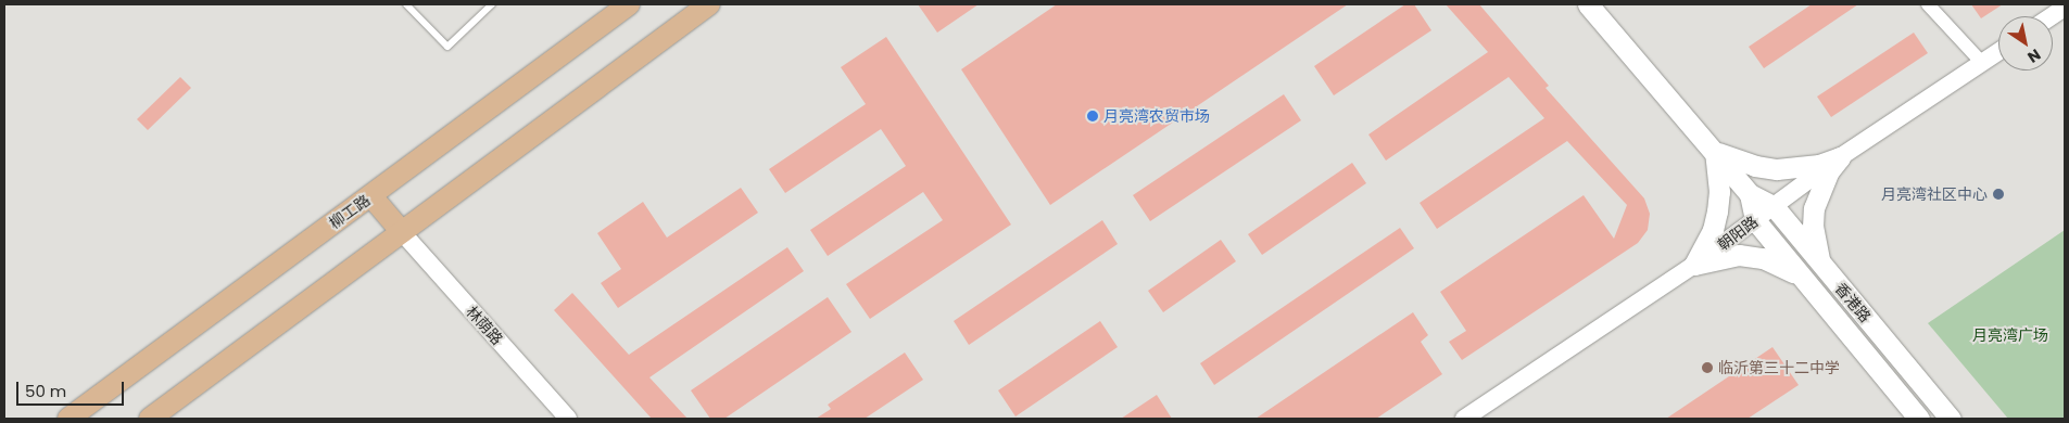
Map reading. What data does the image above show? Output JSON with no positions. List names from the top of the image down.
{
  "streets": {
    "main road": ["柳工路", "香港路"],
    "street": ["朝阳路", "林荫路"]
  },
  "crossings": [
    ["朝阳路", "香港路"]
  ],
  "parks": ["月亮湾广场"],
  "places": ["月亮湾农贸市场", "月亮湾社区中心", "临沂第三十二中学"],
  "scale_bar": "50 m",
  "north": "bottom right"
}
